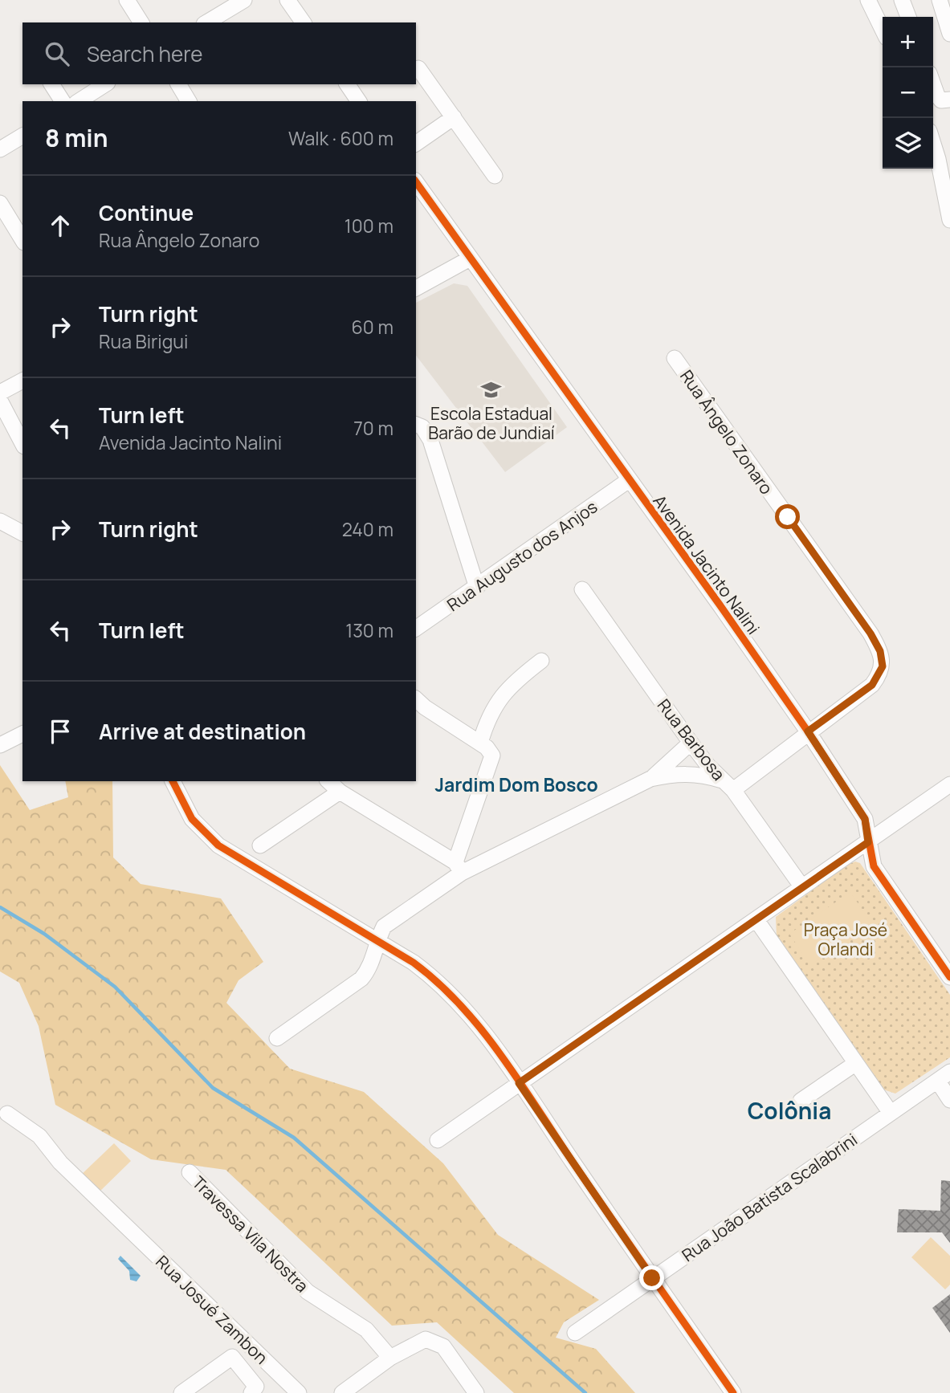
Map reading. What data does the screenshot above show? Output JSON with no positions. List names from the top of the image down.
{
  "streets": {
    "street": [
      "Rua Ângelo Zonaro",
      "Rua Augusto dos Anjos",
      "Avenida Jacinto Nalini",
      "Rua Barbosa",
      "Rua João Batista Scalabrini",
      "Travessa Vila Nostra",
      "Rua Josué Zambon"
    ]
  },
  "crossings": [
    ["Rua Ângelo Zonaro", "Avenida Jacinto Nalini"],
    ["Rua Augusto dos Anjos", "Avenida Jacinto Nalini"]
  ],
  "districts": ["Jardim Dom Bosco", "Colônia"],
  "parks": ["Praça José Orlandi"],
  "places": {
    "school or university": ["Escola Estadual Barão de Jundiaí"]
  },
  "page": {
    "map_buttons": ["+", "−"],
    "search": "Search here",
    "heading": ["8 min", "Walk · 600 m"],
    "list": [
      ["Continue", "Rua Ângelo Zonaro", "100 m"],
      ["Turn right", "Rua Birigui", "60 m"],
      ["Turn left", "Avenida Jacinto Nalini", "70 m"],
      ["Turn right", "240 m"],
      ["Turn left", "130 m"],
      "Arrive at destination"
    ]
  }
}
